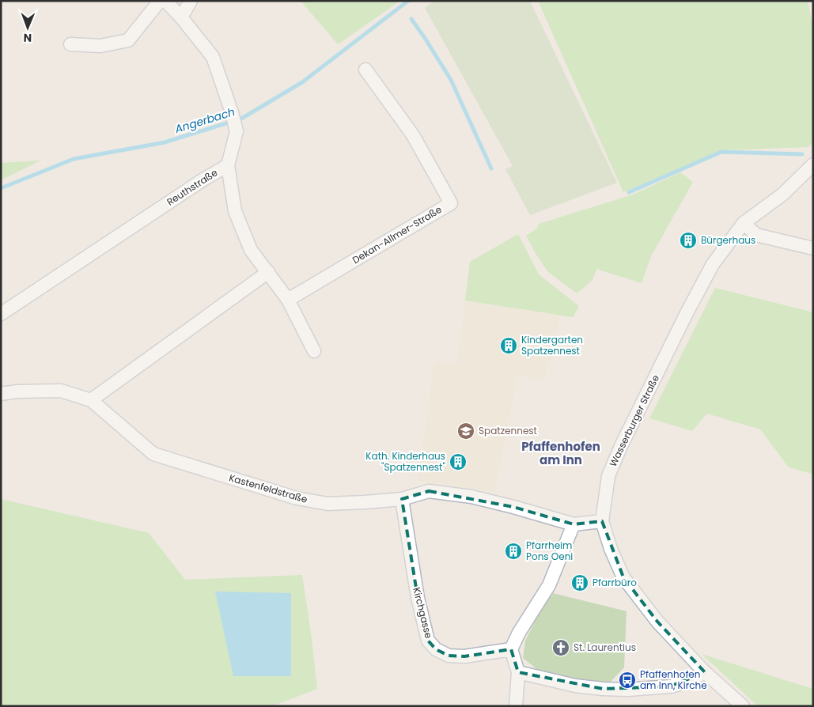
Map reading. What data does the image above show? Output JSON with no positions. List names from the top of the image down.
{
  "streets": {
    "street": [
      "Reuthstraße",
      "Dekan-Allmer-Straße",
      "Wasserburger Straße",
      "Kastenfeldstraße",
      "Kirchgasse"
    ]
  },
  "crossings": [
    ["Wasserburger Straße", "Kastenfeldstraße"],
    ["Kastenfeldstraße", "Kirchgasse"]
  ],
  "districts": ["Pfaffenhofen am Inn"],
  "water": ["Angerbach"],
  "places": {
    "building": [
      "Bürgerhaus",
      "Kindergarten Spatzennest",
      "Kath. Kinderhaus \"Spatzennest\"",
      "Pfarrheim Pons Oeni",
      "Pfarrbüro"
    ],
    "school or university": ["Spatzennest"],
    "church": ["St. Laurentius"],
    "bus stop": ["Pfaffenhofen am Inn, Kirche"]
  },
  "north": "bottom"
}
